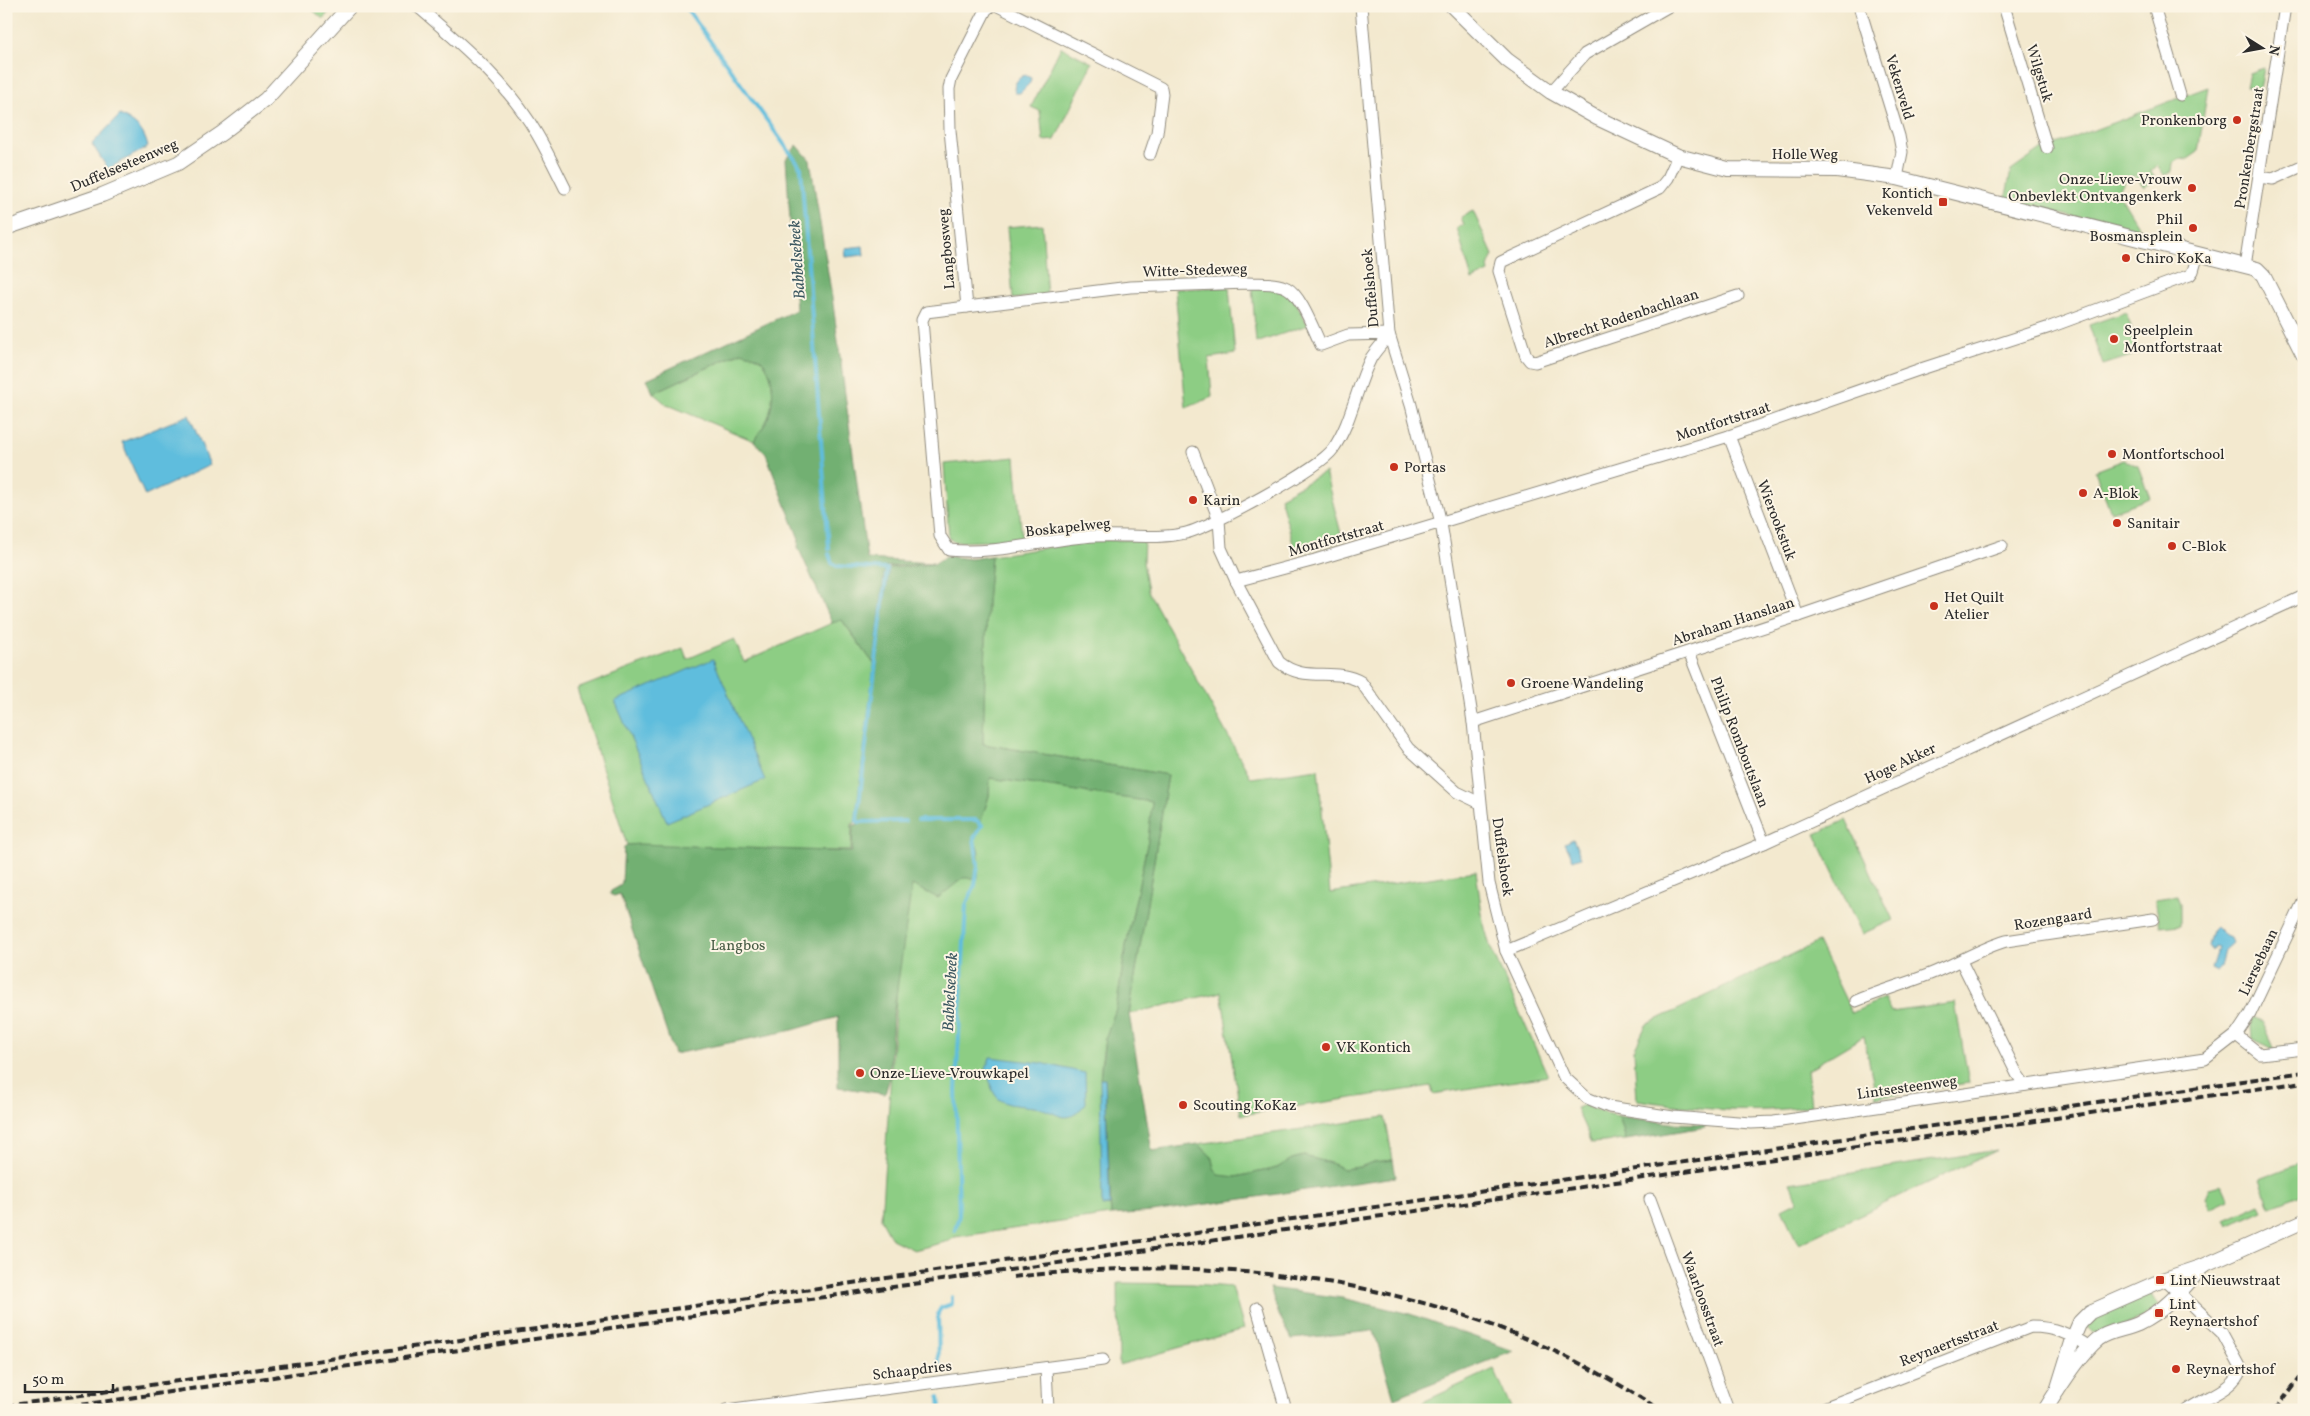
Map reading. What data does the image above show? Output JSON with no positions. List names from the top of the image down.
{
  "streets": {
    "street": [
      "Wilgstuk",
      "Vekenveld",
      "Pronkenbergstraat",
      "Holle Weg",
      "Duffelsesteenweg",
      "Langbosweg",
      "Witte-Stedeweg",
      "Duffelshoek",
      "Albrecht Rodenbachlaan",
      "Montfortstraat",
      "Wierookstuk",
      "Boskapelweg",
      "Abraham Hanslaan",
      "Philip Romboutslaan",
      "Hoge Akker",
      "Rozengaard",
      "Liersebaan",
      "Lintsesteenweg",
      "Waarloosstraat",
      "Reynaertsstraat",
      "Schaapdries"
    ]
  },
  "crossings": [
    ["Vekenveld", "Holle Weg"],
    ["Pronkenbergstraat", "Holle Weg"],
    ["Holle Weg", "Albrecht Rodenbachlaan"],
    ["Holle Weg", "Montfortstraat"],
    ["Langbosweg", "Witte-Stedeweg"],
    ["Langbosweg", "Boskapelweg"],
    ["Witte-Stedeweg", "Duffelshoek"],
    ["Duffelshoek", "Montfortstraat"],
    ["Duffelshoek", "Boskapelweg"],
    ["Duffelshoek", "Hoge Akker"],
    ["Duffelshoek", "Lintsesteenweg"],
    ["Montfortstraat", "Wierookstuk"],
    ["Wierookstuk", "Abraham Hanslaan"],
    ["Abraham Hanslaan", "Philip Romboutslaan"],
    ["Philip Romboutslaan", "Hoge Akker"],
    ["Liersebaan", "Lintsesteenweg"]
  ],
  "water": ["Babbelsebeek"],
  "parks": ["Langbos"],
  "places": {
    "other": [
      "Pronkenborg",
      "Onze-Lieve-Vrouw Onbevlekt Ontvangenkerk",
      "Phil Bosmansplein",
      "Chiro KoKa",
      "Speelplein Montfortstraat",
      "Montfortschool",
      "Portas",
      "A-Blok",
      "Karin",
      "Sanitair",
      "C-Blok",
      "Het Quilt Atelier",
      "Groene Wandeling",
      "VK Kontich",
      "Onze-Lieve-Vrouwkapel",
      "Scouting KoKaz",
      "Reynaertshof"
    ],
    "transit": ["Kontich Vekenveld", "Lint Nieuwstraat", "Lint Reynaertshof"]
  },
  "scale_bar": "50 m",
  "north": "right"
}
